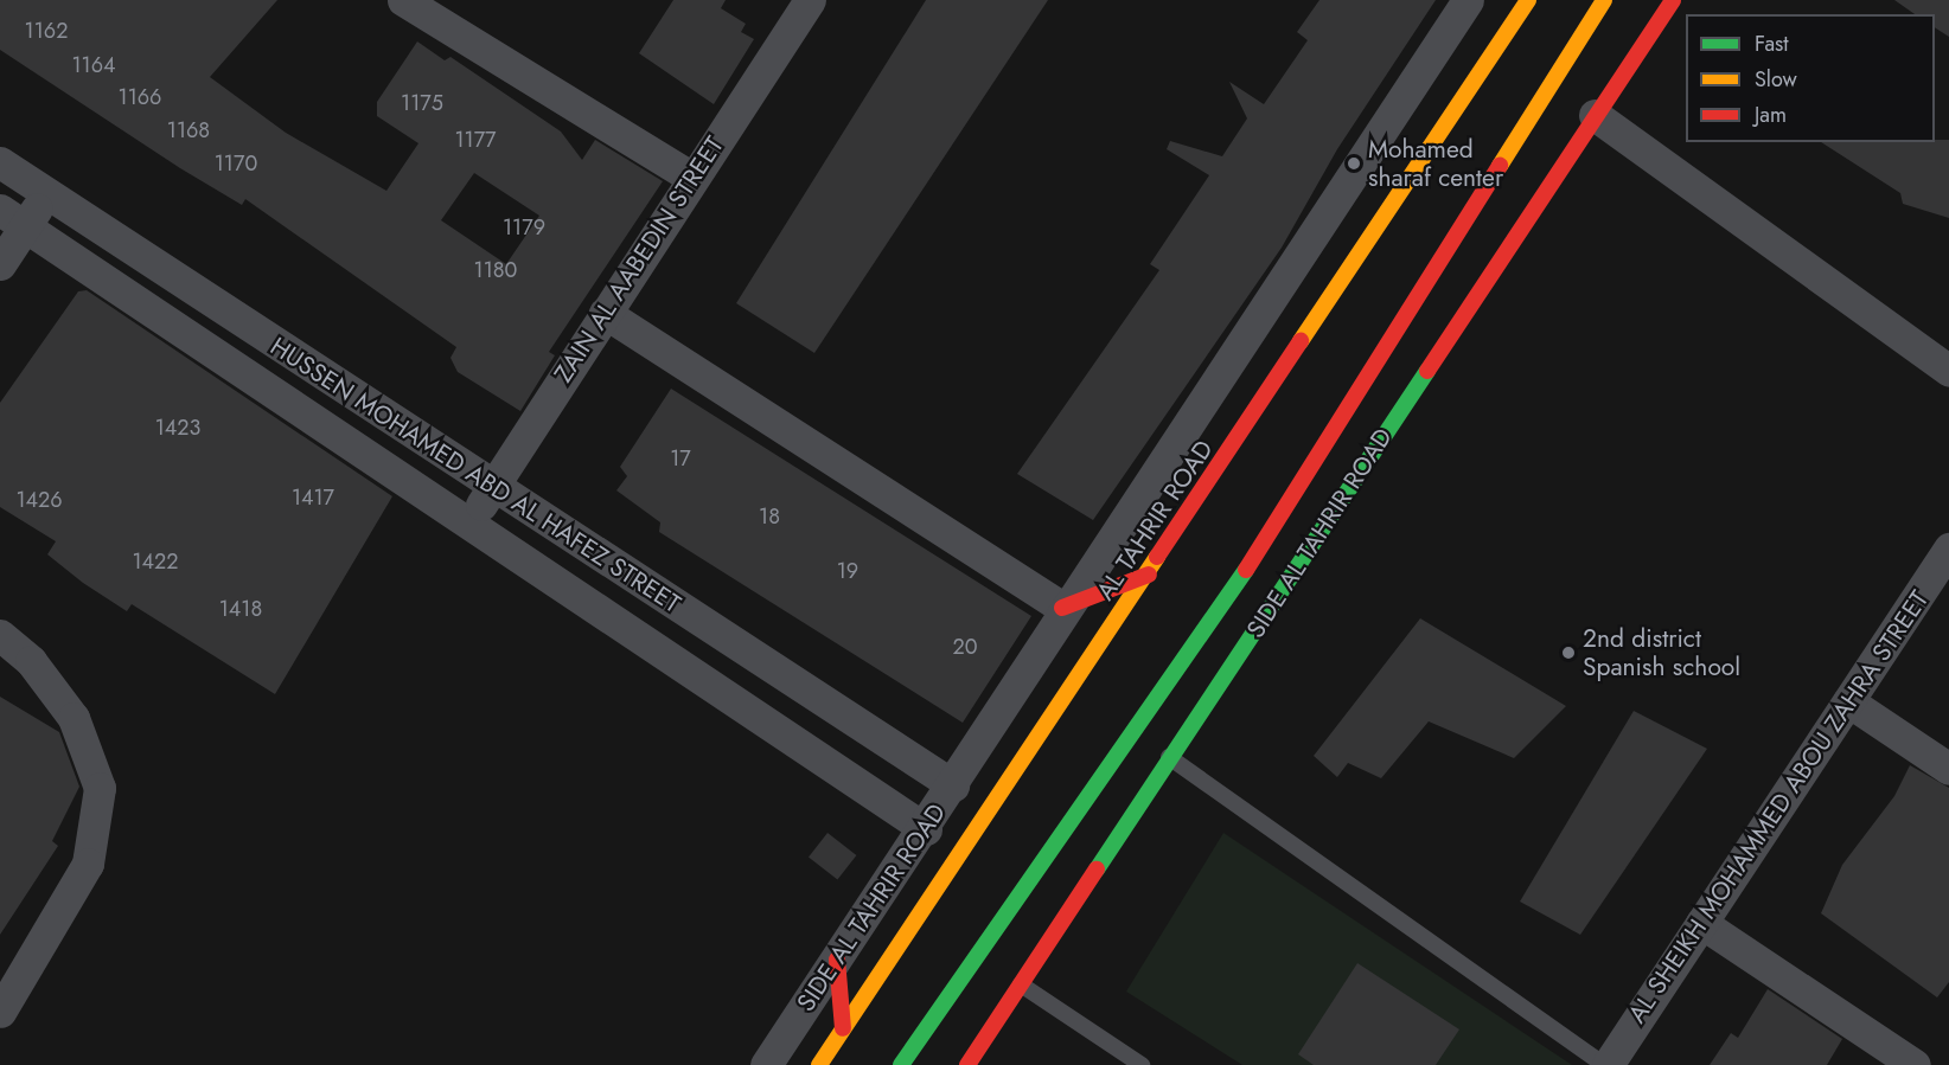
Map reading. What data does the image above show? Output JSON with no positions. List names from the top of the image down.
{
  "streets": {
    "street": [
      "ZAIN AL AABEDIN STREET",
      "HUSSEN MOHAMED ABD AL HAFEZ STREET",
      "AL TAHRIR ROAD",
      "SIDE AL TAHRIR ROAD",
      "AL SHEIKH MOHAMMED ABOU ZAHRA STREET"
    ]
  },
  "crossings": [
    ["ZAIN AL AABEDIN STREET", "HUSSEN MOHAMED ABD AL HAFEZ STREET"],
    ["HUSSEN MOHAMED ABD AL HAFEZ STREET", "SIDE AL TAHRIR ROAD"]
  ],
  "places": ["Mohamed sharaf center", "2nd district Spanish school"],
  "house_numbers": [
    "1162",
    "1164",
    "1166",
    "1175",
    "1168",
    "1177",
    "1170",
    "1179",
    "1180",
    "1423",
    "17",
    "1417",
    "1426",
    "18",
    "1422",
    "19",
    "1418",
    "20"
  ],
  "legend": ["Fast", "Slow", "Jam"]
}
